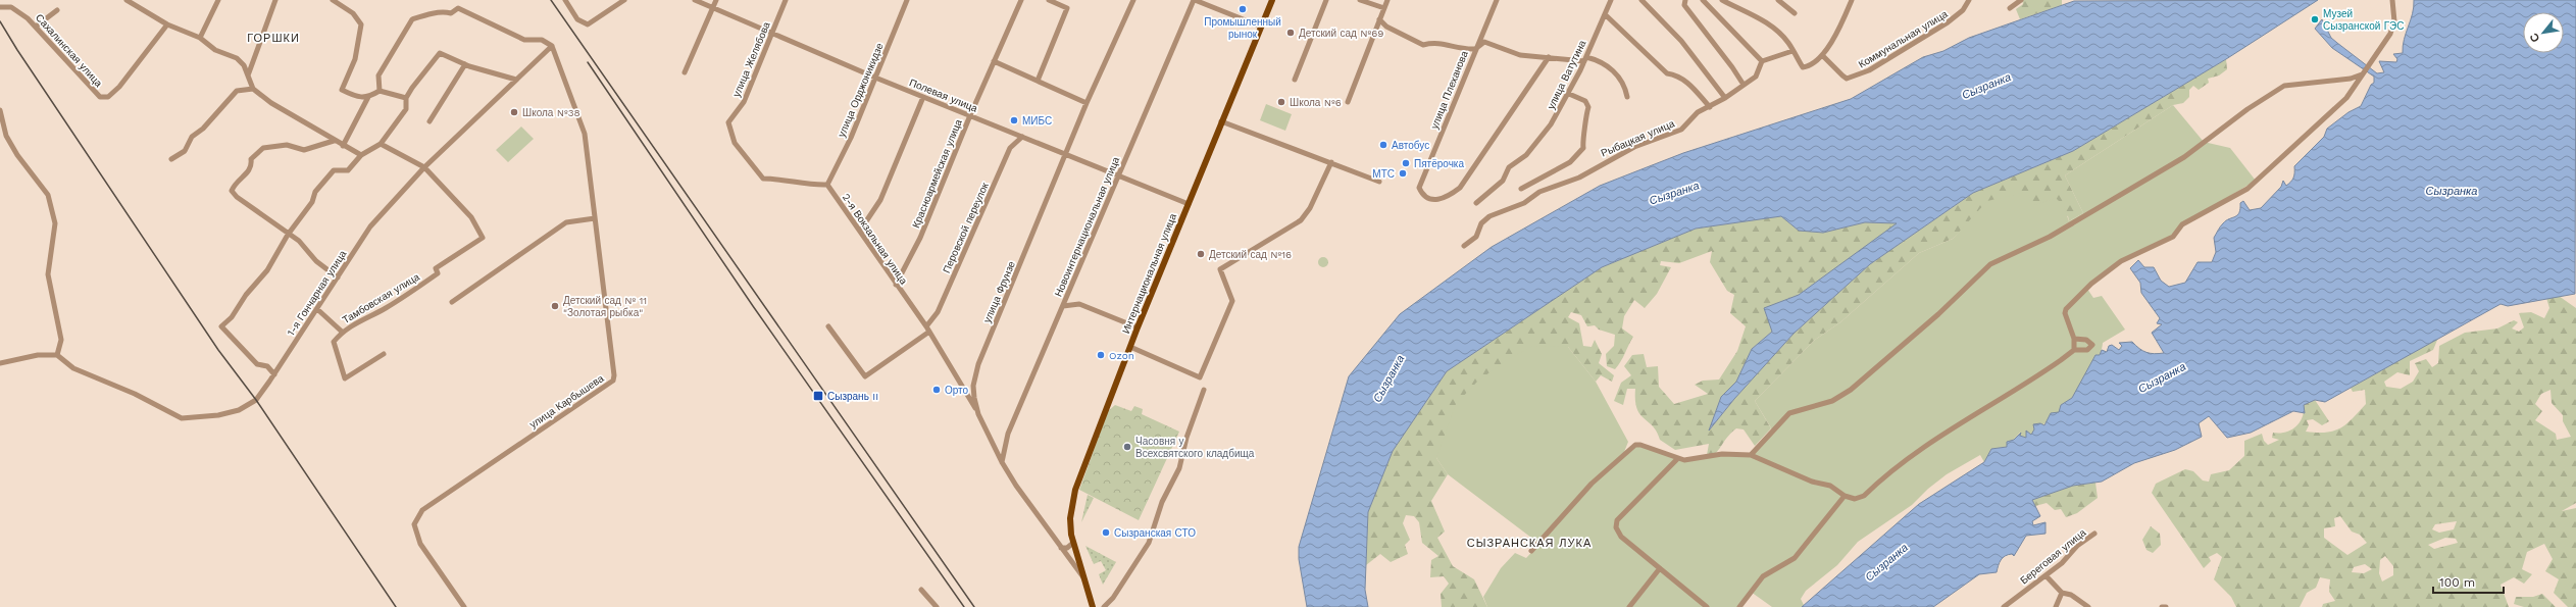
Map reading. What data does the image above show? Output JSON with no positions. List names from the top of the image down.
{
  "streets": {
    "main road": ["Интернациональная улица"],
    "street": [
      "Коммунальная улица",
      "Сахалинская улица",
      "улица Желябова",
      "улица Ватутина",
      "улица Орджоникидзе",
      "улица Плеханова",
      "Полевая улица",
      "Рыбацкая улица",
      "Красноармейская улица",
      "Новоинтернациональная улица",
      "Перовской переулок",
      "2-я Вокзальная улица",
      "улица Фрунзе",
      "1-я Гончарная улица",
      "Тамбовская улица",
      "улица Карбышева",
      "Береговая улица"
    ]
  },
  "crossings": [
    ["улица Желябова", "улица Орджоникидзе"],
    ["улица Желябова", "Полевая улица"],
    ["улица Желябова", "2-я Вокзальная улица"],
    ["улица Орджоникидзе", "Полевая улица"],
    ["улица Орджоникидзе", "2-я Вокзальная улица"],
    ["Полевая улица", "Красноармейская улица"],
    ["Полевая улица", "Новоинтернациональная улица"],
    ["Полевая улица", "Перовской переулок"],
    ["Полевая улица", "Интернациональная улица"],
    ["Полевая улица", "улица Фрунзе"],
    ["Красноармейская улица", "2-я Вокзальная улица"],
    ["Новоинтернациональная улица", "улица Фрунзе"],
    ["Перовской переулок", "2-я Вокзальная улица"],
    ["2-я Вокзальная улица", "улица Фрунзе"],
    ["Интернациональная улица", "улица Фрунзе"],
    ["1-я Гончарная улица", "Тамбовская улица"],
    ["1-я Гончарная улица", "улица Карбышева"]
  ],
  "districts": ["ГОРШКИ", "СЫЗРАНСКАЯ ЛУКА"],
  "water": ["Сызранка"],
  "places": {
    "other": [
      "Промышленный рынок",
      "Музей Сызранской ГЭС",
      "Детский сад №69",
      "Школа №6",
      "Школа №38",
      "МИБС",
      "Автобус",
      "Пятёрочка",
      "МТС",
      "Детский сад №16",
      "Детский сад № 11 \"Золотая рыбка\"",
      "Ozon",
      "Орто",
      "Часовня у Всехсвятского кладбища",
      "Сызранская СТО"
    ],
    "transit": ["Сызрань II"]
  },
  "scale_bar": "100 m",
  "north": "bottom left"
}
